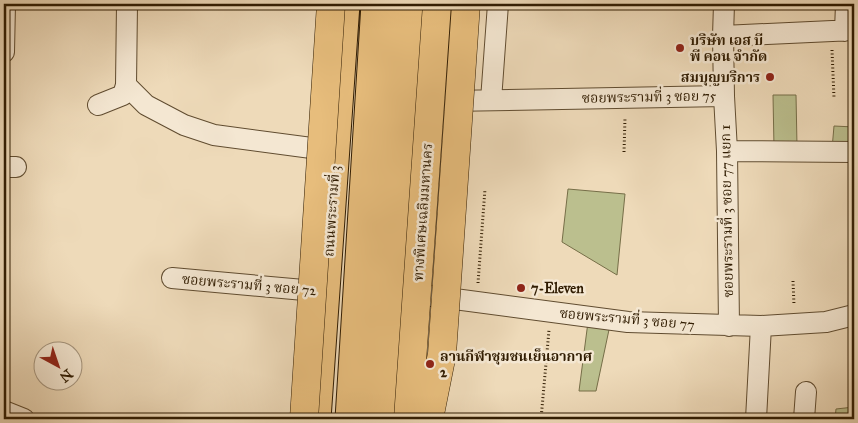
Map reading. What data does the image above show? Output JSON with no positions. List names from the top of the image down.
{
  "streets": {
    "highway": ["ทางพิเศษเฉลิมมหานคร"],
    "main road": ["ถนนพระรามที่ 3"],
    "street": [
      "ซอยพระรามที่ 3 ซอย 75",
      "ซอยพระรามที่ 3 ซอย 77 แยก 1",
      "ซอยพระรามที่ 3 ซอย 72",
      "ซอยพระรามที่ 3 ซอย 77"
    ]
  },
  "crossings": [
    ["ซอยพระรามที่ 3 ซอย 75", "ซอยพระรามที่ 3 ซอย 77 แยก 1"],
    ["ถนนพระรามที่ 3", "ซอยพระรามที่ 3 ซอย 72"],
    ["ซอยพระรามที่ 3 ซอย 77 แยก 1", "ซอยพระรามที่ 3 ซอย 77"]
  ],
  "places": [
    "บริษัท เอส บี พี คอน จำกัด",
    "สมบุญบริการ",
    "7-Eleven",
    "ลานกีฬาชุมชนเย็นอากาศ 2"
  ],
  "north": "bottom right"
}
